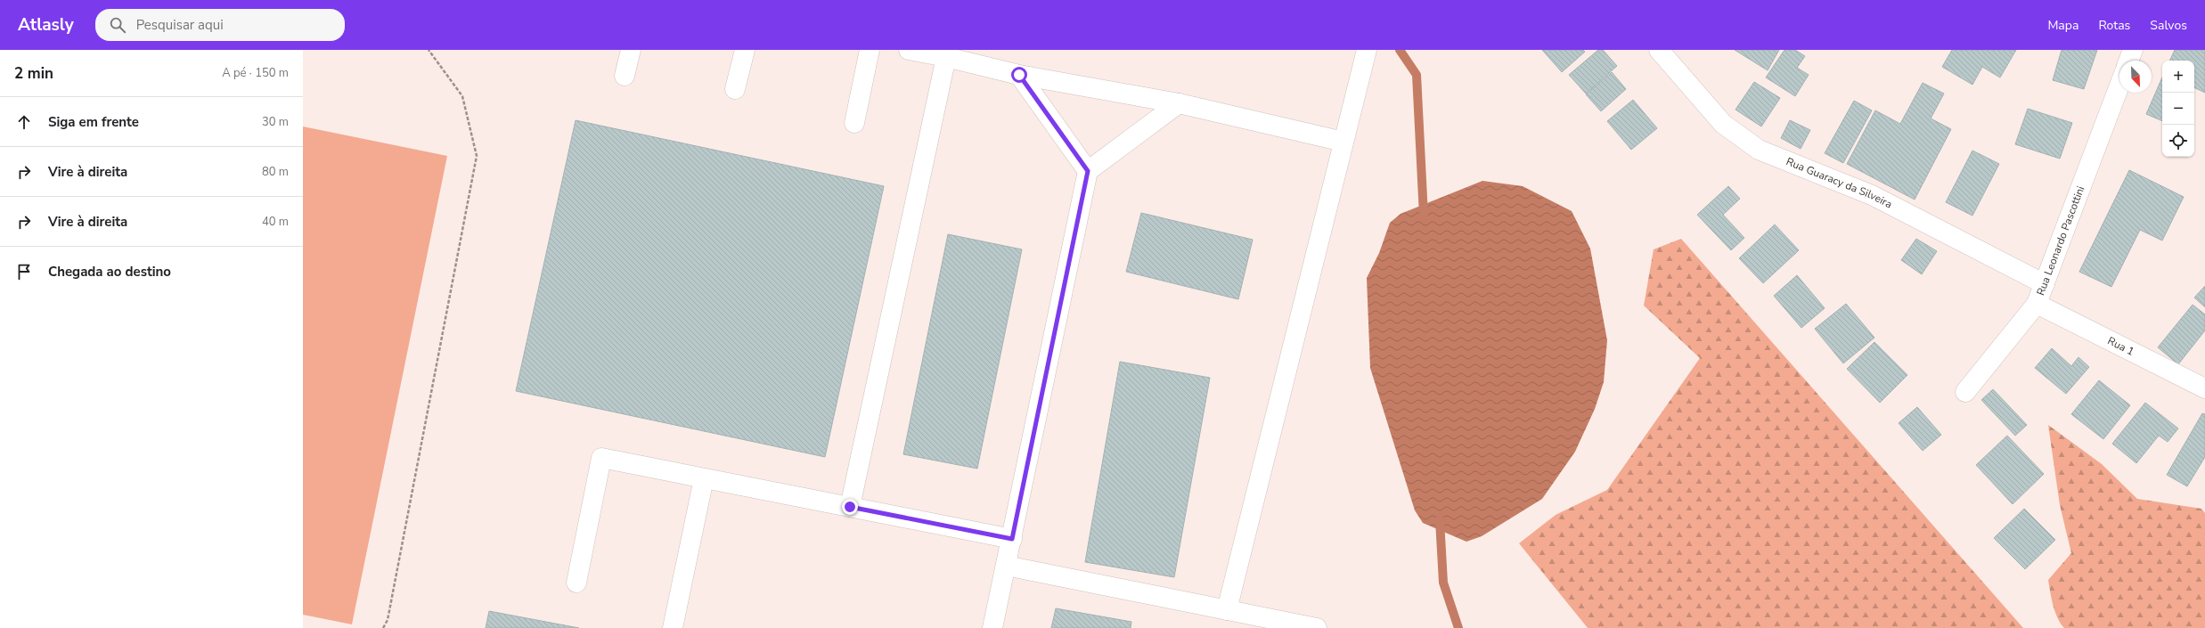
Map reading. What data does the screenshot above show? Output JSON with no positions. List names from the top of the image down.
{
  "streets": {
    "street": ["Rua Guaracy da Silveira", "Rua Leonardo Pascottini", "Rua 1"]
  },
  "crossings": [
    ["Rua Guaracy da Silveira", "Rua Leonardo Pascottini"],
    ["Rua Leonardo Pascottini", "Rua 1"]
  ],
  "north": "bottom right",
  "page": {
    "header": "Atlasly",
    "search": "Pesquisar aqui",
    "nav": ["Mapa", "Rotas", "Salvos"],
    "heading": ["2 min", "A pé · 150 m"],
    "map_buttons": ["+", "−"],
    "list": [
      ["Siga em frente", "30 m"],
      ["Vire à direita", "80 m"],
      ["Vire à direita", "40 m"],
      "Chegada ao destino"
    ]
  }
}
